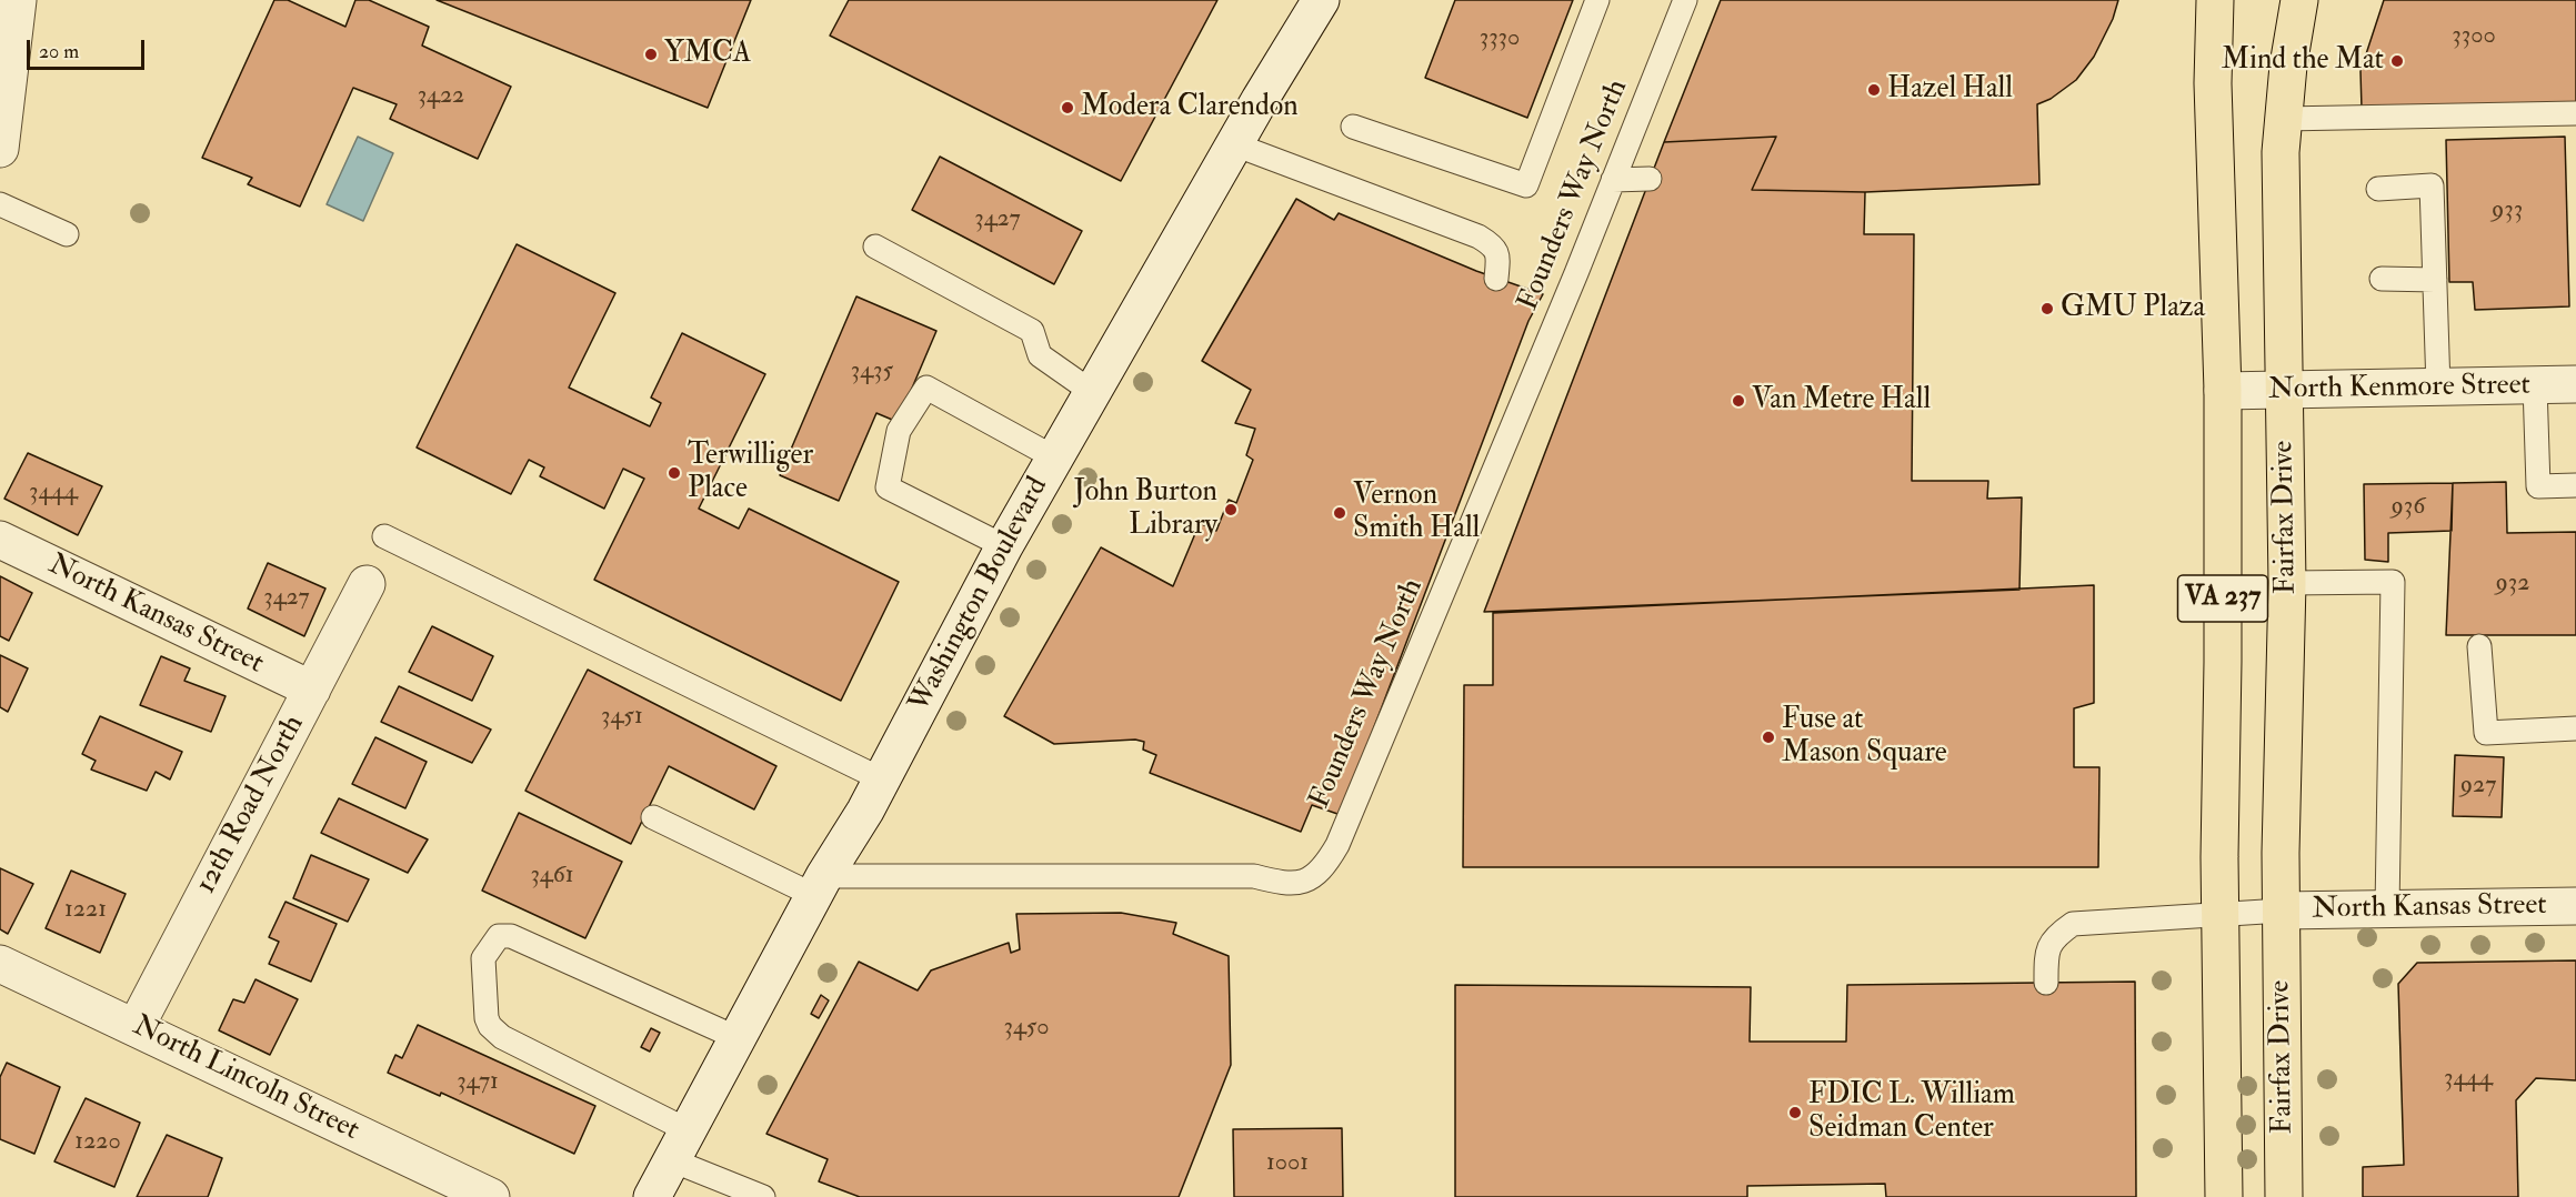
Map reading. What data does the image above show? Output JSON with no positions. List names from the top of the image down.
{
  "streets": {
    "main road": ["Fairfax Drive", "VA 237"],
    "street": [
      "North Kenmore Street",
      "Washington Boulevard",
      "North Kansas Street",
      "12th Road North",
      "North Lincoln Street"
    ],
    "lane": ["Founders Way North"]
  },
  "crossings": [
    ["Founders Way North", "Washington Boulevard"],
    ["North Kenmore Street", "Fairfax Drive"],
    ["North Kenmore Street", "VA 237"],
    ["Fairfax Drive", "North Kansas Street"],
    ["North Kansas Street", "12th Road North"],
    ["12th Road North", "North Lincoln Street"]
  ],
  "places": [
    "YMCA",
    "Mind the Mat",
    "Hazel Hall",
    "Modera Clarendon",
    "GMU Plaza",
    "Van Metre Hall",
    "Terwilliger Place",
    "John Burton Library",
    "Vernon Smith Hall",
    "Fuse at Mason Square",
    "FDIC L. William Seidman Center"
  ],
  "house_numbers": [
    "3300",
    "3330",
    "3422",
    "933",
    "3427",
    "3435",
    "3444",
    "936",
    "932",
    "3427",
    "3451",
    "927",
    "3461",
    "1221",
    "3450",
    "3444",
    "3471",
    "1220",
    "1001"
  ],
  "scale_bar": "20 m"
}
